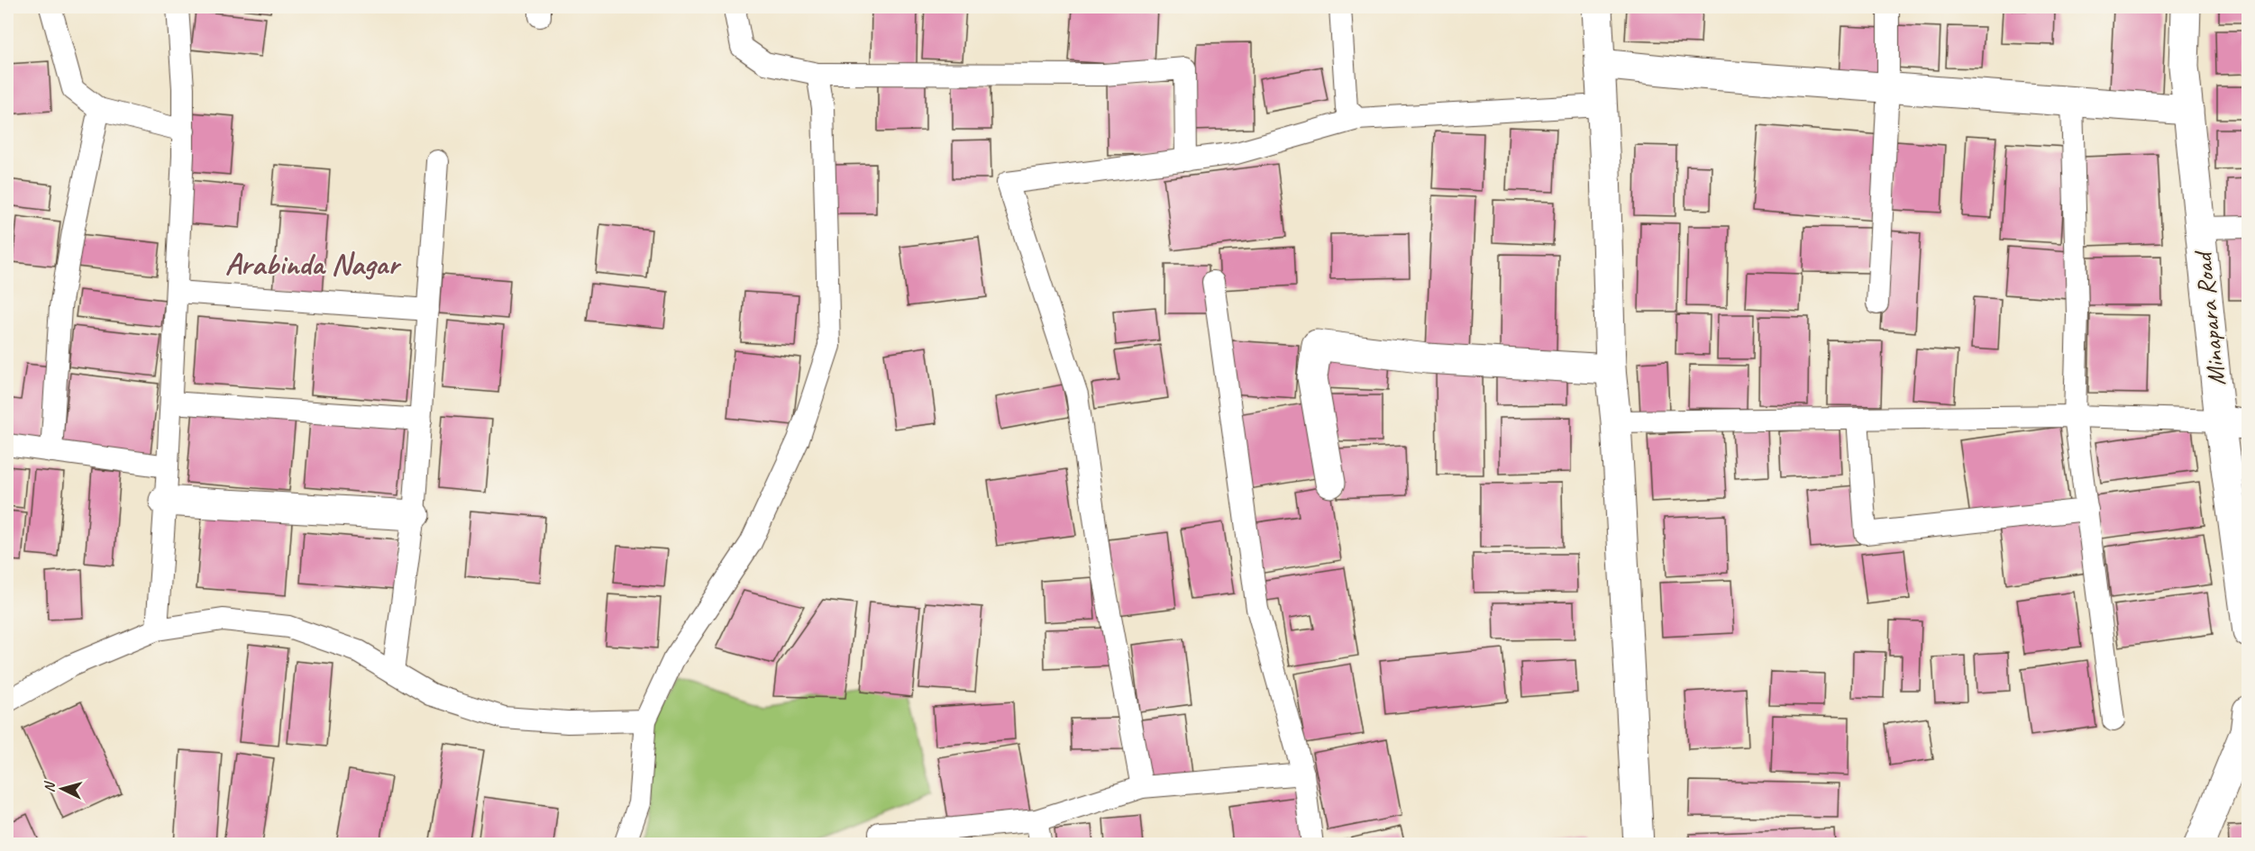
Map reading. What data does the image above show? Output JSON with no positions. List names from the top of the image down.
{
  "streets": {
    "street": ["Minapara Road"]
  },
  "districts": ["Arabinda Nagar"],
  "north": "left"
}
